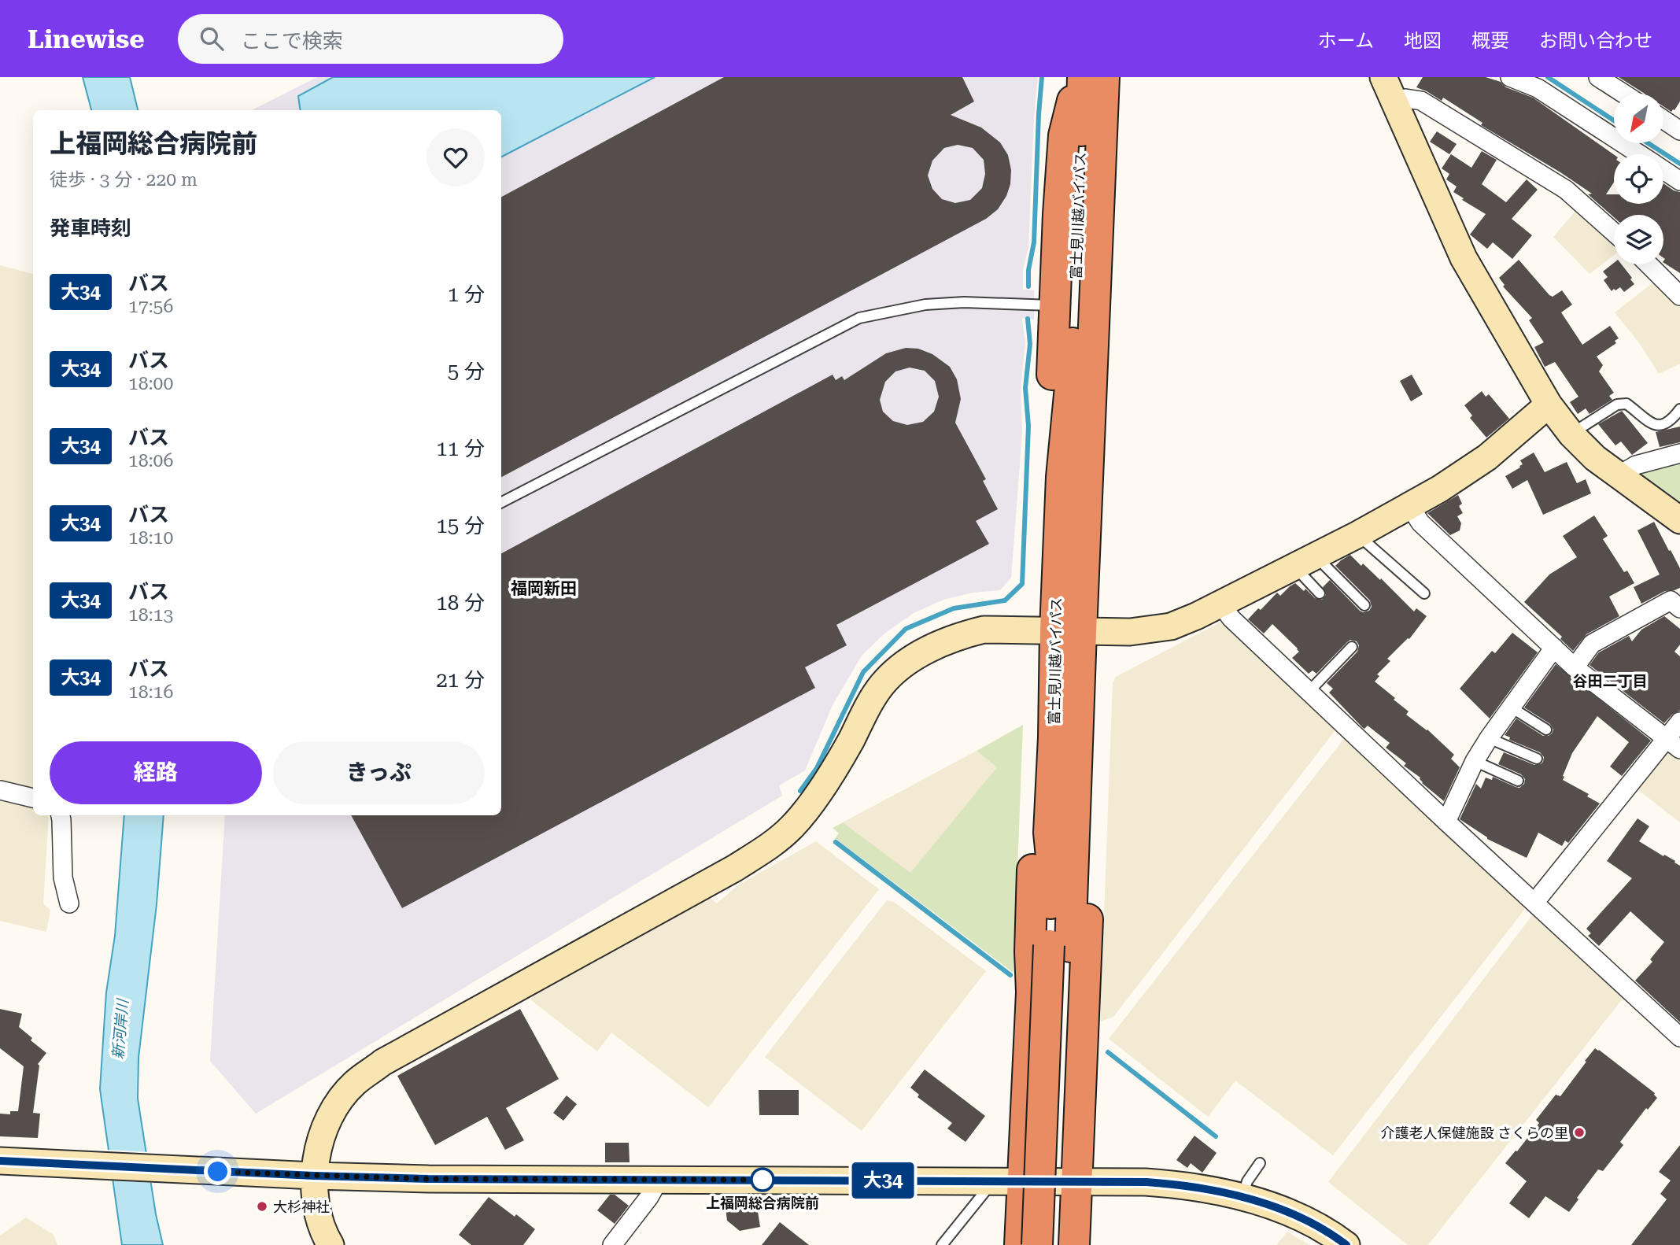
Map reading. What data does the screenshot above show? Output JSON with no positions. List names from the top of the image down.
{
  "streets": {
    "highway": ["富士見川越バイパス"]
  },
  "districts": ["福岡新田", "谷田二丁目"],
  "water": ["新河岸川"],
  "places": ["介護老人保健施設 さくらの里", "上福岡総合病院前", "大杉神社"],
  "lines": ["bus line 大34"],
  "north": "bottom left",
  "page": {
    "header": "Linewise",
    "search": "ここで検索",
    "nav": [
      "ホーム",
      "地図",
      "概要",
      "お問い合わせ"
    ],
    "on_map": "大34",
    "heading": [
      ["上福岡総合病院前", "徒歩 · 3 分 · 220 m"],
      "発車時刻"
    ],
    "list": [
      {
        "mark": "大34",
        "name": "バス",
        "note": "17:56",
        "value": "1 分"
      },
      {
        "mark": "大34",
        "name": "バス",
        "note": "18:00",
        "value": "5 分"
      },
      {
        "mark": "大34",
        "name": "バス",
        "note": "18:06",
        "value": "11 分"
      },
      {
        "mark": "大34",
        "name": "バス",
        "note": "18:10",
        "value": "15 分"
      },
      {
        "mark": "大34",
        "name": "バス",
        "note": "18:13",
        "value": "18 分"
      },
      {
        "mark": "大34",
        "name": "バス",
        "note": "18:16",
        "value": "21 分"
      }
    ],
    "buttons": ["経路", "きっぷ"]
  }
}
